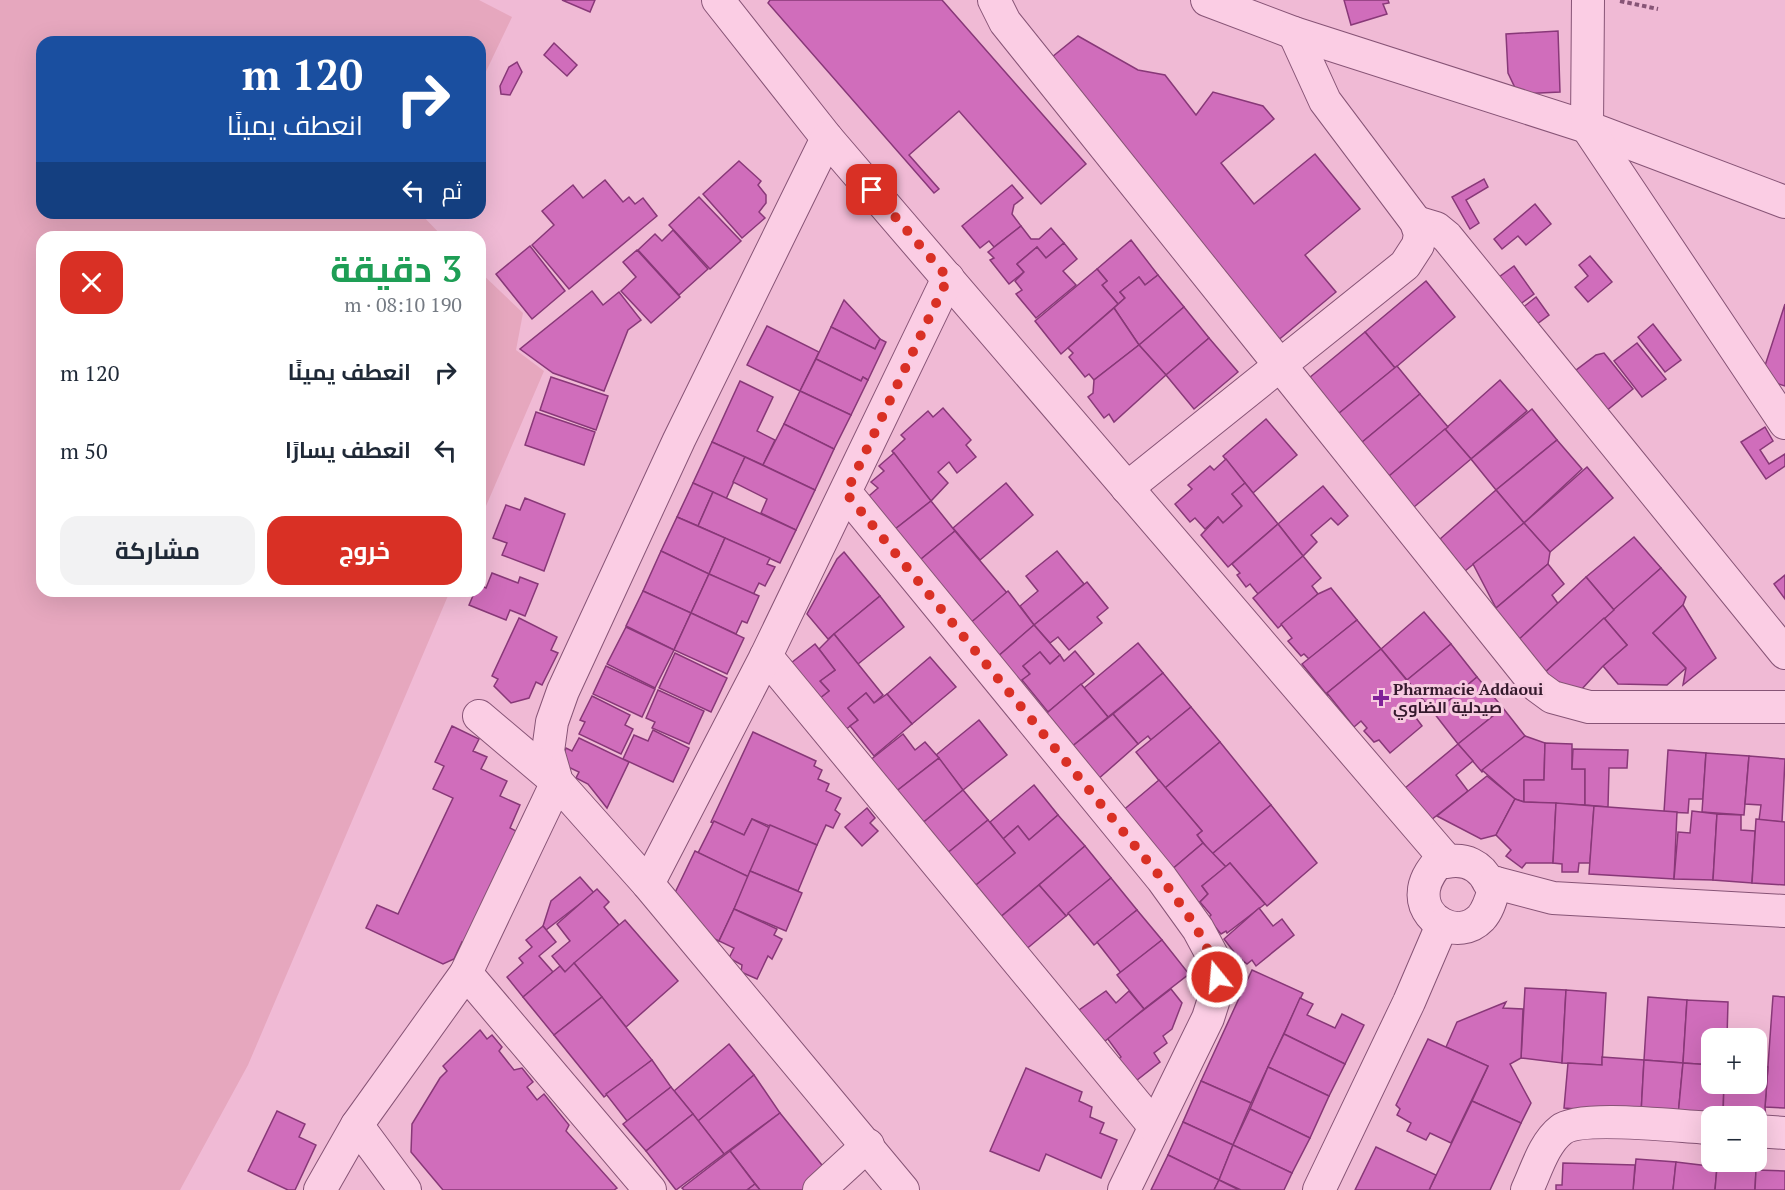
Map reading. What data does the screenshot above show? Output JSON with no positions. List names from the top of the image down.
{
  "places": {
    "health": ["Pharmacie Addaoui صيدلية الضاوي"]
  },
  "page": {
    "turn": ["120 m", "انعطف يمينًا"],
    "then": "ثم",
    "heading": ["3 دقيقة", "190 m · 08:10"],
    "list": [
      {
        "name": "انعطف يمينًا",
        "value": "120 m"
      },
      {
        "name": "انعطف يسارًا",
        "value": "50 m"
      }
    ],
    "buttons": ["خروج", "مشاركة"],
    "map_buttons": ["+", "−"]
  }
}
